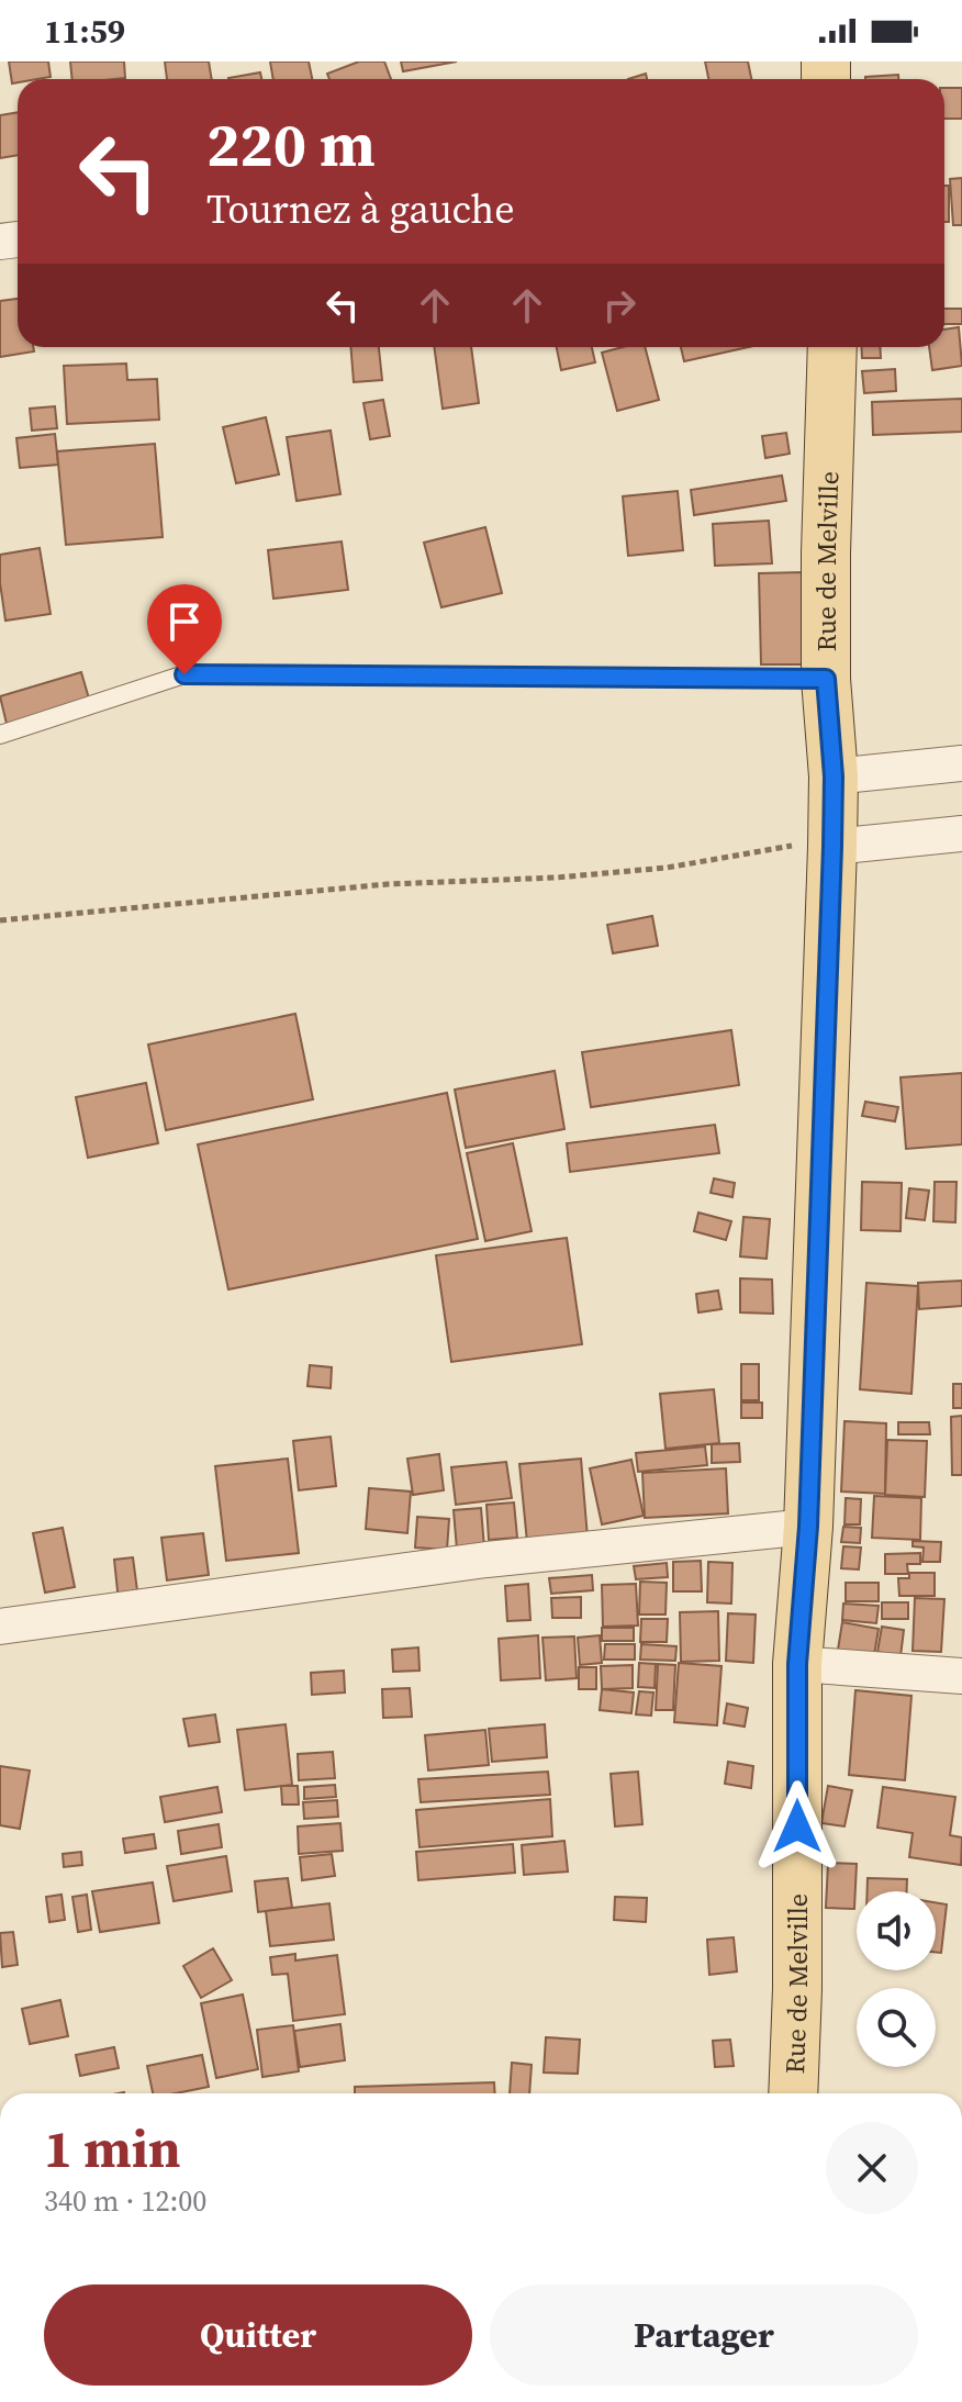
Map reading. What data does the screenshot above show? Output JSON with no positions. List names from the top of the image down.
{
  "streets": {
    "main road": ["Rue de Melville"]
  },
  "page": {
    "status": "11:59",
    "turn": ["220 m", "Tournez à gauche"],
    "heading": ["1 min", "340 m · 12:00"],
    "buttons": ["Quitter", "Partager"]
  }
}
